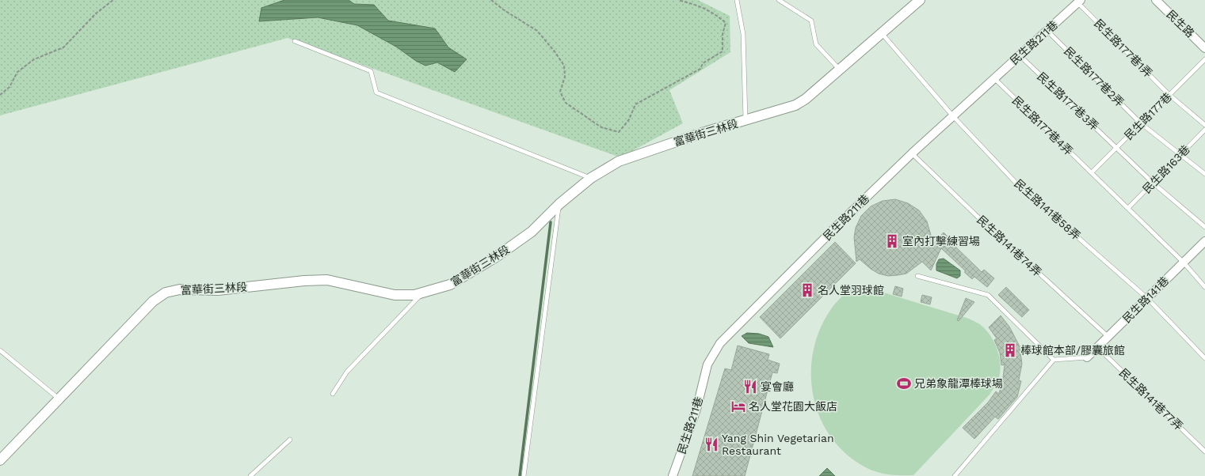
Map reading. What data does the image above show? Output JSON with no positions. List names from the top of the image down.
{
  "streets": {
    "street": [
      "民生路",
      "民生路211巷",
      "富華街三林段",
      "民生路141巷"
    ],
    "lane": [
      "民生路177巷1弄",
      "民生路177巷2弄",
      "民生路177巷3弄",
      "民生路177巷",
      "民生路177巷4弄",
      "民生路163巷",
      "民生路141巷58弄",
      "民生路141巷74弄",
      "民生路141巷77弄"
    ]
  },
  "crossings": [
    ["民生路211巷", "民生路177巷1弄"],
    ["民生路211巷", "民生路177巷2弄"],
    ["民生路211巷", "民生路177巷3弄"],
    ["民生路211巷", "民生路177巷4弄"],
    ["民生路211巷", "民生路141巷58弄"],
    ["民生路211巷", "民生路141巷74弄"],
    ["民生路177巷1弄", "民生路177巷"],
    ["民生路177巷2弄", "民生路177巷"],
    ["民生路177巷2弄", "民生路163巷"],
    ["民生路177巷3弄", "民生路177巷"],
    ["民生路177巷3弄", "民生路163巷"],
    ["民生路177巷", "民生路177巷4弄"],
    ["民生路177巷4弄", "民生路163巷"],
    ["民生路177巷4弄", "民生路141巷"],
    ["富華街三林段", "民生路141巷58弄"],
    ["民生路141巷58弄", "民生路141巷"],
    ["民生路141巷74弄", "民生路141巷"],
    ["民生路141巷", "民生路141巷77弄"]
  ],
  "places": {
    "building": ["室內打擊練習場", "名人堂羽球館", "棒球館本部/膠囊旅館"],
    "sports": ["兄弟象龍潭棒球場"],
    "restaurant": ["宴會廳", "Yang Shin Vegetarian Restaurant"],
    "hotel": ["名人堂花園大飯店"]
  }
}
